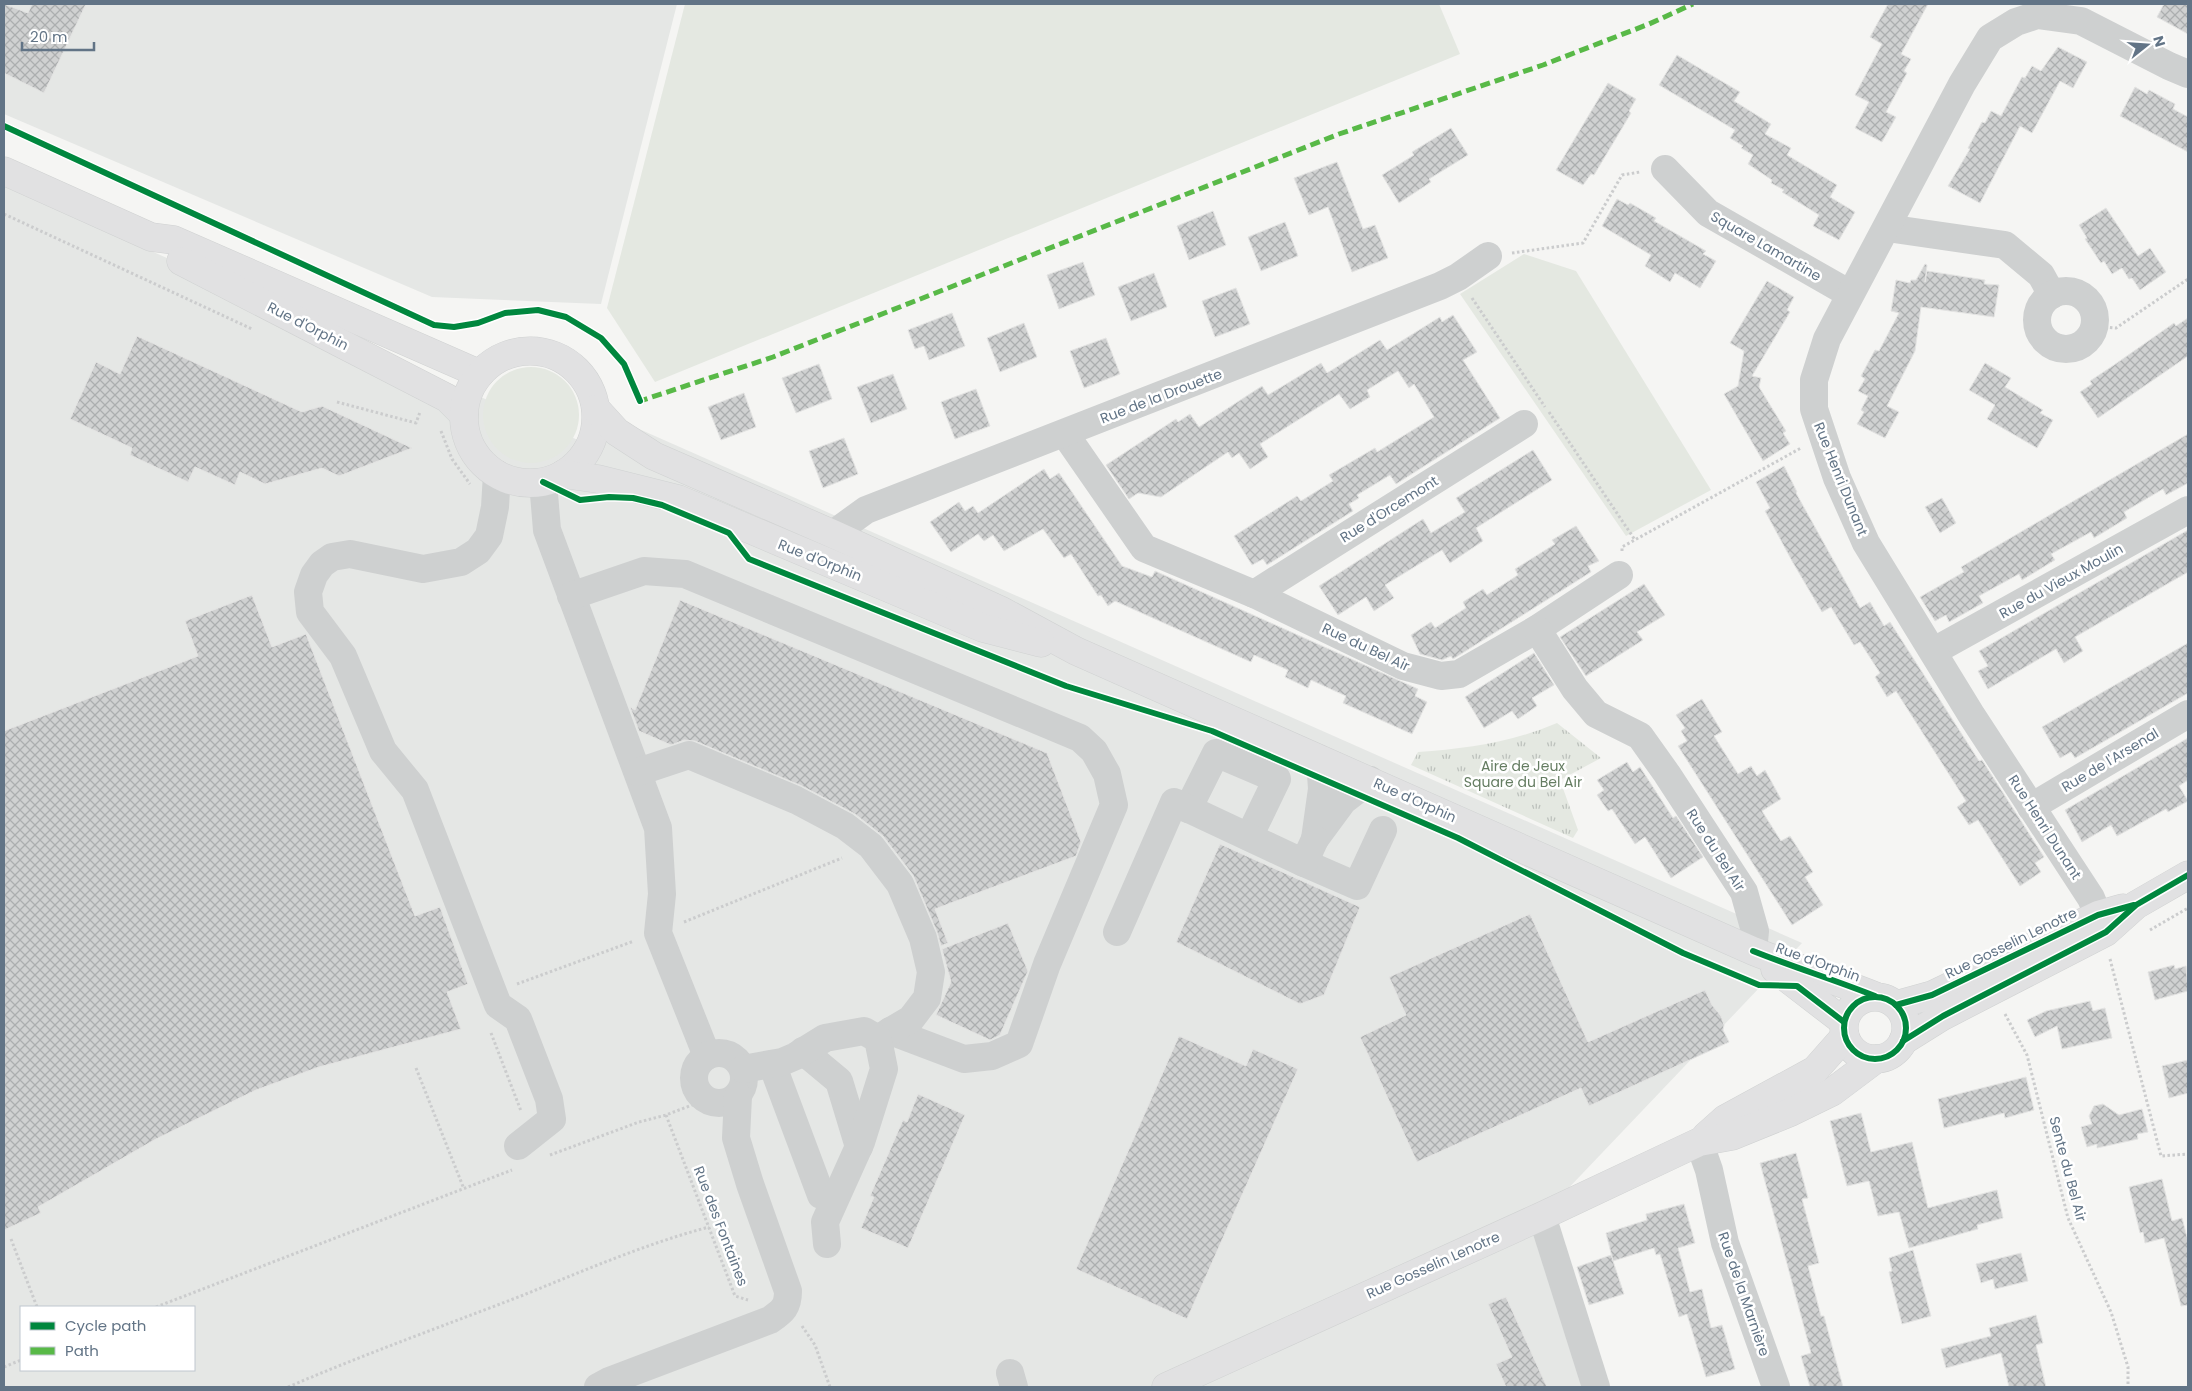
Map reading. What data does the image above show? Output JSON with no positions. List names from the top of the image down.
{
  "streets": {
    "main road": ["Rue d'Orphin", "Rue Gosselin Lenotre"],
    "street": [
      "Square Lamartine",
      "Rue de la Drouette",
      "Rue Henri Dunant",
      "Rue d'Orcemont",
      "Rue du Vieux Moulin",
      "Rue du Bel Air",
      "Rue de l'Arsenal",
      "Rue de la Marnière"
    ],
    "path": ["Sente du Bel Air", "Rue des Fontaines"]
  },
  "crossings": [
    ["Square Lamartine", "Rue Henri Dunant"],
    ["Rue d'Orphin", "Rue de la Drouette"],
    ["Rue d'Orphin", "Rue du Bel Air"],
    ["Rue d'Orphin", "Rue Gosselin Lenotre"],
    ["Rue de la Drouette", "Rue du Bel Air"],
    ["Rue Henri Dunant", "Rue du Vieux Moulin"],
    ["Rue Henri Dunant", "Rue de l'Arsenal"],
    ["Rue Henri Dunant", "Rue Gosselin Lenotre"],
    ["Rue d'Orcemont", "Rue du Bel Air"],
    ["Rue Gosselin Lenotre", "Rue de la Marnière"]
  ],
  "parks": ["Aire de Jeux Square du Bel Air"],
  "legend": ["Cycle path", "Path"],
  "scale_bar": "20 m",
  "north": "right"
}
